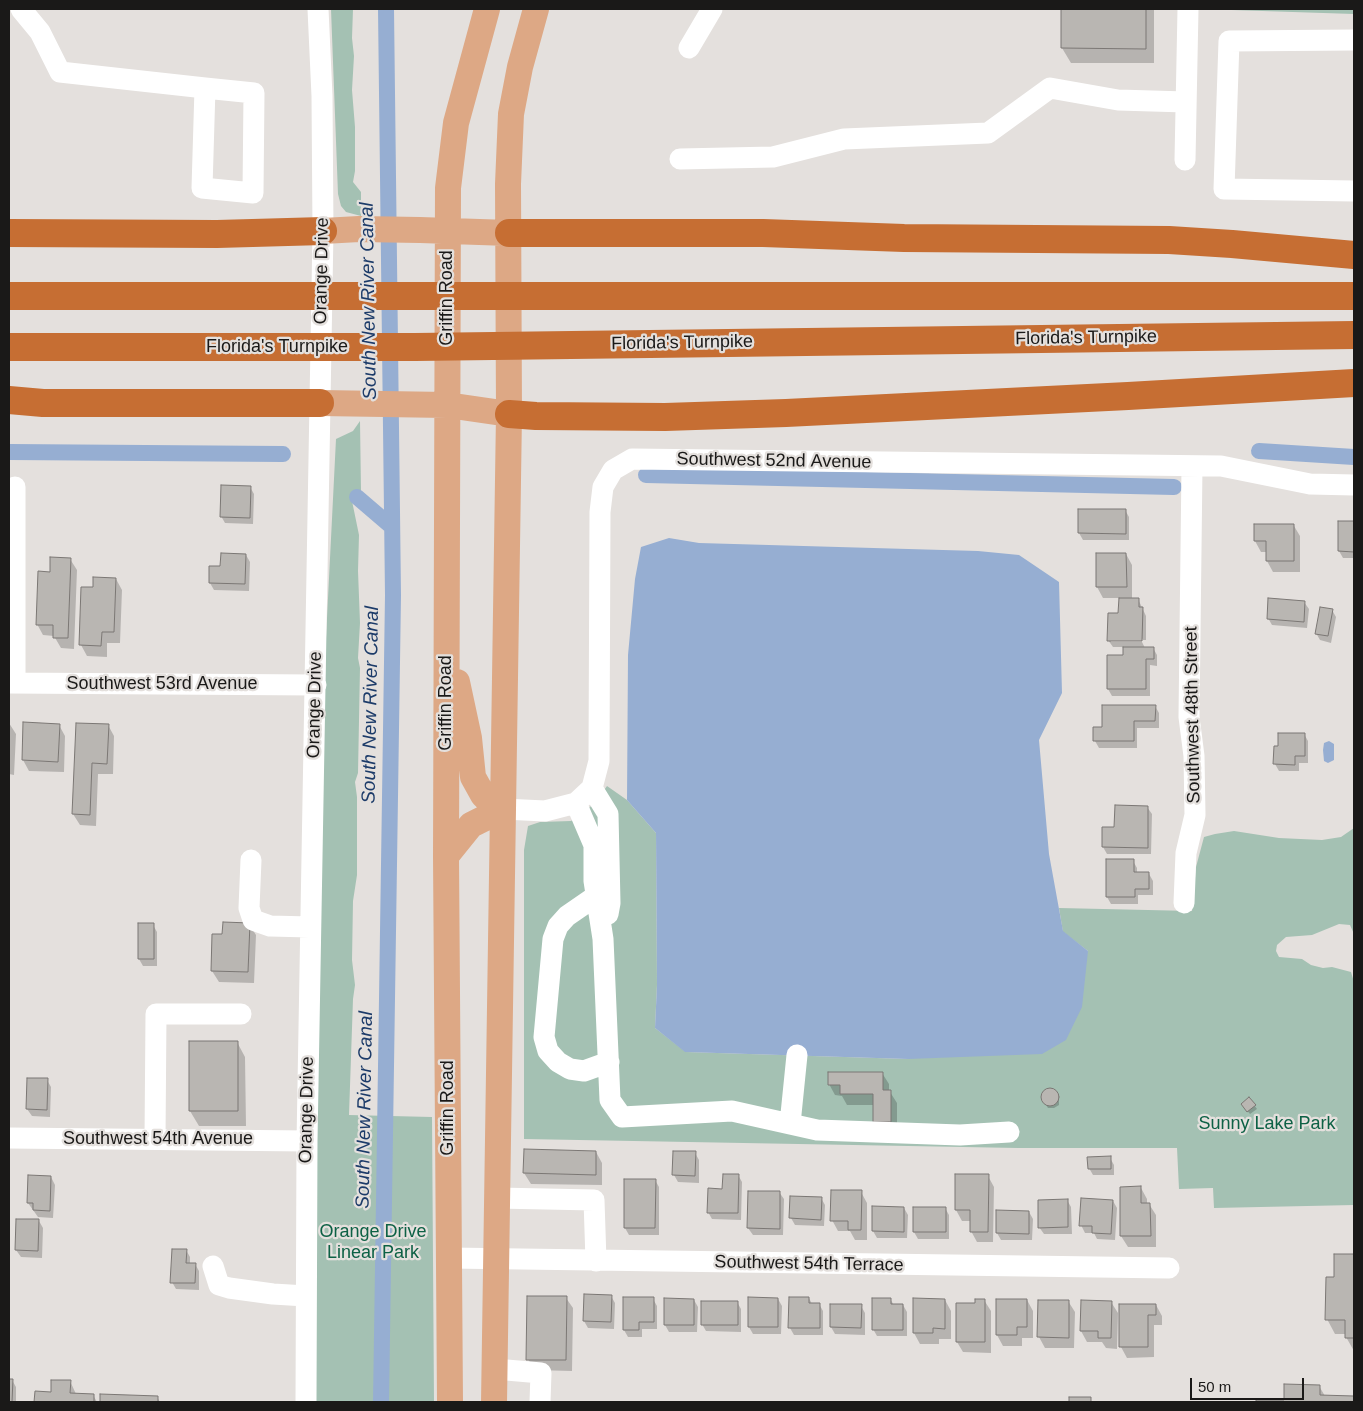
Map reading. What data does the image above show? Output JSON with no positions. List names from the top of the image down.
{
  "streets": {
    "highway": ["Florida's Turnpike"],
    "main road": ["Griffin Road"],
    "street": [
      "Orange Drive",
      "Southwest 52nd Avenue",
      "Southwest 53rd Avenue",
      "Southwest 48th Street",
      "Southwest 54th Avenue",
      "Southwest 54th Terrace"
    ]
  },
  "crossings": [
    ["Orange Drive", "Southwest 53rd Avenue"],
    ["Orange Drive", "Southwest 54th Avenue"],
    ["Griffin Road", "Southwest 54th Terrace"],
    ["Southwest 52nd Avenue", "Southwest 48th Street"]
  ],
  "water": ["South New River Canal"],
  "parks": ["Sunny Lake Park", "Orange Drive Linear Park"],
  "scale_bar": "50 m"
}
